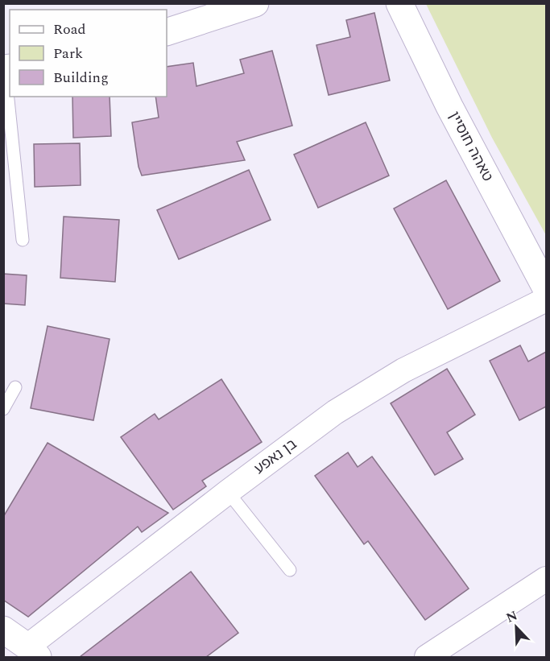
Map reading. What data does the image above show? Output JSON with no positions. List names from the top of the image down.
{
  "streets": {
    "street": ["טאהה חוסיין", "בן נאפע"]
  },
  "legend": ["Road", "Park", "Building"],
  "north": "top left"
}
